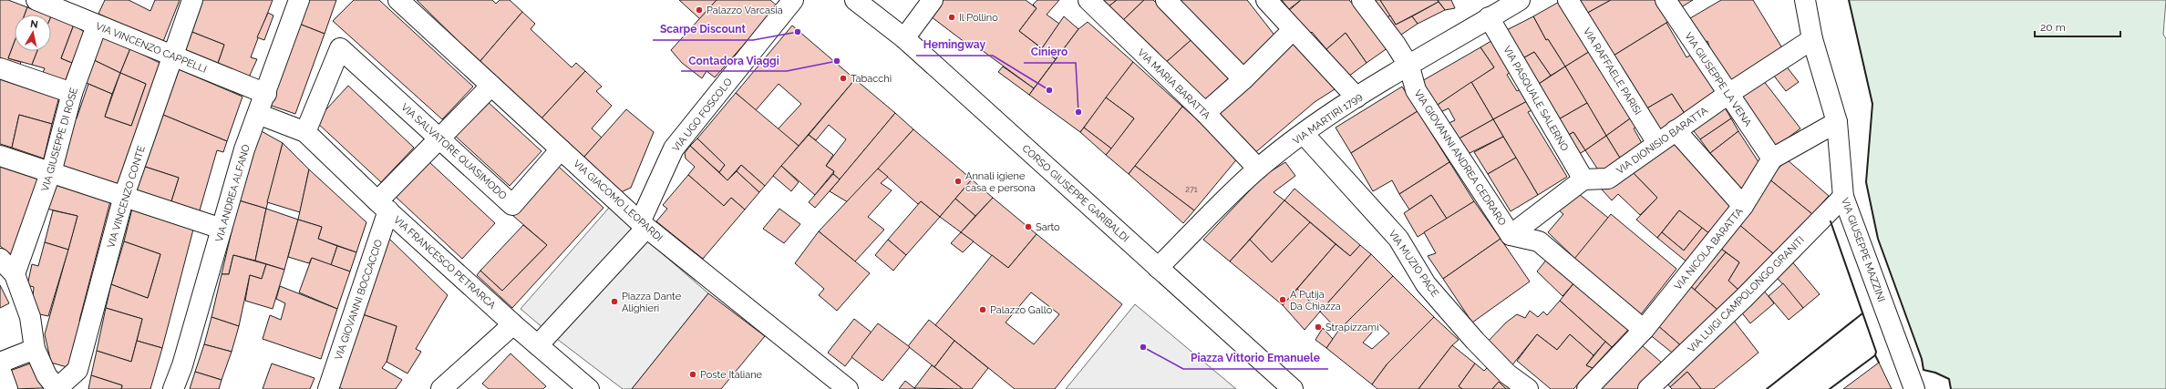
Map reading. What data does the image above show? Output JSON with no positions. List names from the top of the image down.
{
  "streets": {
    "street": [
      "VIA VINCENZO CAPPELLI",
      "VIA RAFFAELE PARISI",
      "VIA GIUSEPPE LA VENA",
      "VIA MARIA BARATTA",
      "VIA PASQUALE SALERNO",
      "VIA UGO FOSCOLO",
      "VIA MARTIRI 1799",
      "VIA GIUSEPPE DI ROSE",
      "VIA DIONISIO BARATTA",
      "VIA SALVATORE QUASIMODO",
      "VIA GIOVANNI ANDREA CEDRARO",
      "VIA ANDREA ALFANO",
      "CORSO GIUSEPPE GARIBALDI",
      "VIA VINCENZO CONTE",
      "VIA GIACOMO LEOPARDI",
      "VIA NICOLA BARATTA",
      "VIA GIUSEPPE MAZZINI",
      "VIA FRANCESCO PETRARCA",
      "VIA MUZIO PACE",
      "VIA LUIGI CAMPOLONGO GRANITI",
      "VIA GIOVANNI BOCCACCIO"
    ]
  },
  "crossings": [
    ["VIA VINCENZO CAPPELLI", "VIA GIUSEPPE DI ROSE"],
    ["VIA VINCENZO CAPPELLI", "VIA ANDREA ALFANO"],
    ["VIA VINCENZO CAPPELLI", "VIA VINCENZO CONTE"],
    ["VIA RAFFAELE PARISI", "VIA DIONISIO BARATTA"],
    ["VIA GIUSEPPE LA VENA", "VIA DIONISIO BARATTA"],
    ["VIA GIUSEPPE LA VENA", "VIA NICOLA BARATTA"],
    ["VIA MARIA BARATTA", "VIA MARTIRI 1799"],
    ["VIA PASQUALE SALERNO", "VIA MARTIRI 1799"],
    ["VIA PASQUALE SALERNO", "VIA DIONISIO BARATTA"],
    ["VIA UGO FOSCOLO", "VIA GIACOMO LEOPARDI"],
    ["VIA MARTIRI 1799", "VIA GIOVANNI ANDREA CEDRARO"],
    ["VIA MARTIRI 1799", "CORSO GIUSEPPE GARIBALDI"],
    ["VIA MARTIRI 1799", "VIA MUZIO PACE"],
    ["VIA DIONISIO BARATTA", "VIA GIUSEPPE MAZZINI"],
    ["VIA SALVATORE QUASIMODO", "VIA GIACOMO LEOPARDI"],
    ["VIA SALVATORE QUASIMODO", "VIA FRANCESCO PETRARCA"],
    ["VIA GIOVANNI ANDREA CEDRARO", "VIA NICOLA BARATTA"],
    ["VIA ANDREA ALFANO", "VIA FRANCESCO PETRARCA"],
    ["VIA NICOLA BARATTA", "VIA GIUSEPPE MAZZINI"],
    ["VIA GIUSEPPE MAZZINI", "VIA LUIGI CAMPOLONGO GRANITI"],
    ["VIA FRANCESCO PETRARCA", "VIA GIOVANNI BOCCACCIO"]
  ],
  "places": [
    "Palazzo Varcasia",
    "Il Pollino",
    "Scarpe Discount",
    "Contadora Viaggi",
    "Tabacchi",
    "Hemingway",
    "Ciniero",
    "Annali igiene casa e persona",
    "Sarto",
    "A Putija Da Chiazza",
    "Piazza Dante Alighieri",
    "Palazzo Gallo",
    "Strapizzami",
    "Piazza Vittorio Emanuele",
    "Poste Italiane"
  ],
  "house_numbers": ["271"],
  "scale_bar": "20 m",
  "north": "top"
}
